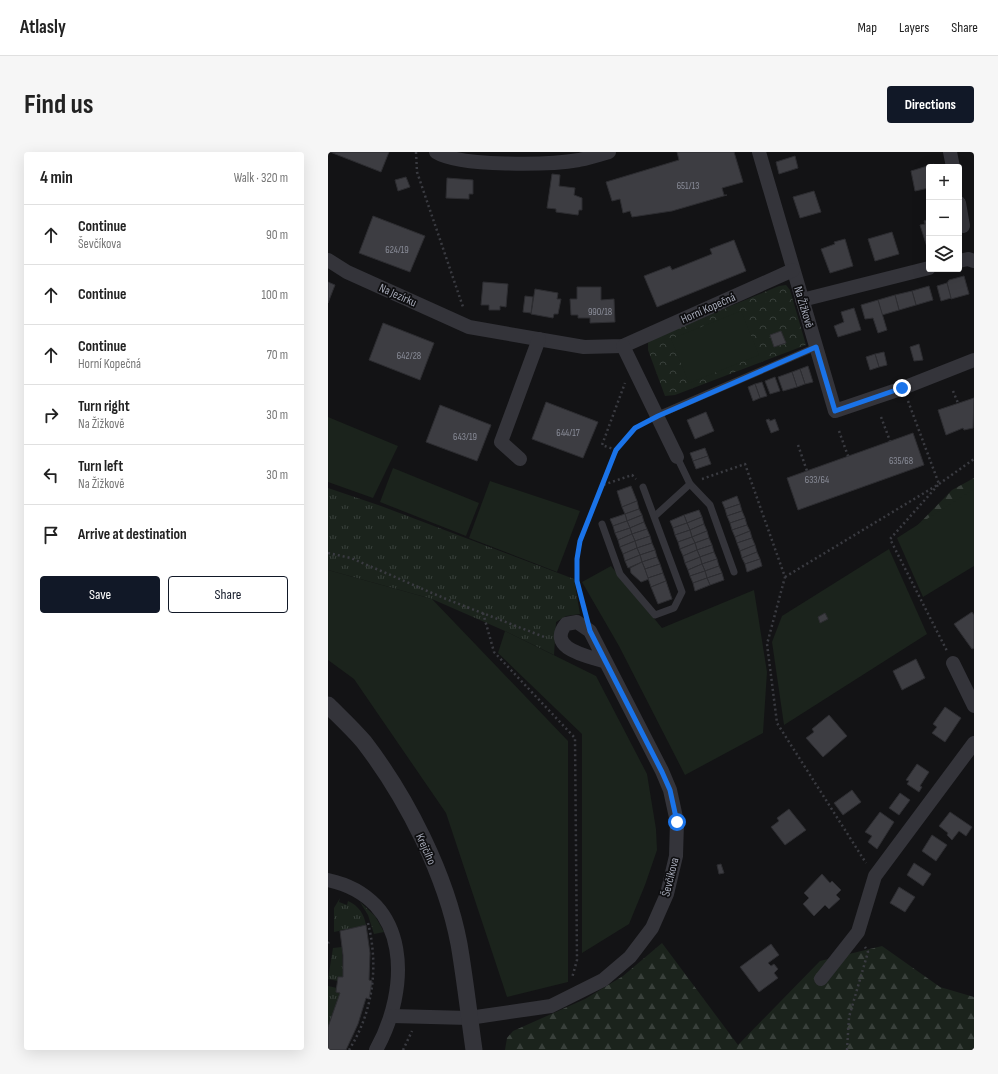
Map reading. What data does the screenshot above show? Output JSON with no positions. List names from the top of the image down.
{
  "streets": {
    "street": [
      "Na Jezírku",
      "Na Žižkově",
      "Horní Kopečná",
      "Krejčího",
      "Ševčíkova"
    ]
  },
  "crossings": [
    ["Na Jezírku", "Horní Kopečná"],
    ["Na Žižkově", "Horní Kopečná"],
    ["Krejčího", "Ševčíkova"]
  ],
  "house_numbers": [
    "651/13",
    "624/19",
    "990/18",
    "642/28",
    "644/17",
    "643/19",
    "635/68",
    "633/64"
  ],
  "page": {
    "header": "Atlasly",
    "nav": ["Map", "Layers", "Share"],
    "buttons": [
      "Directions",
      ["Save", "Share"]
    ],
    "title": "Find us",
    "heading": ["4 min", "Walk · 320 m"],
    "map_buttons": ["+", "−"],
    "list": [
      ["Continue", "Ševčíkova", "90 m"],
      ["Continue", "100 m"],
      ["Continue", "Horní Kopečná", "70 m"],
      ["Turn right", "Na Žižkově", "30 m"],
      ["Turn left", "Na Žižkově", "30 m"],
      "Arrive at destination"
    ]
  }
}
